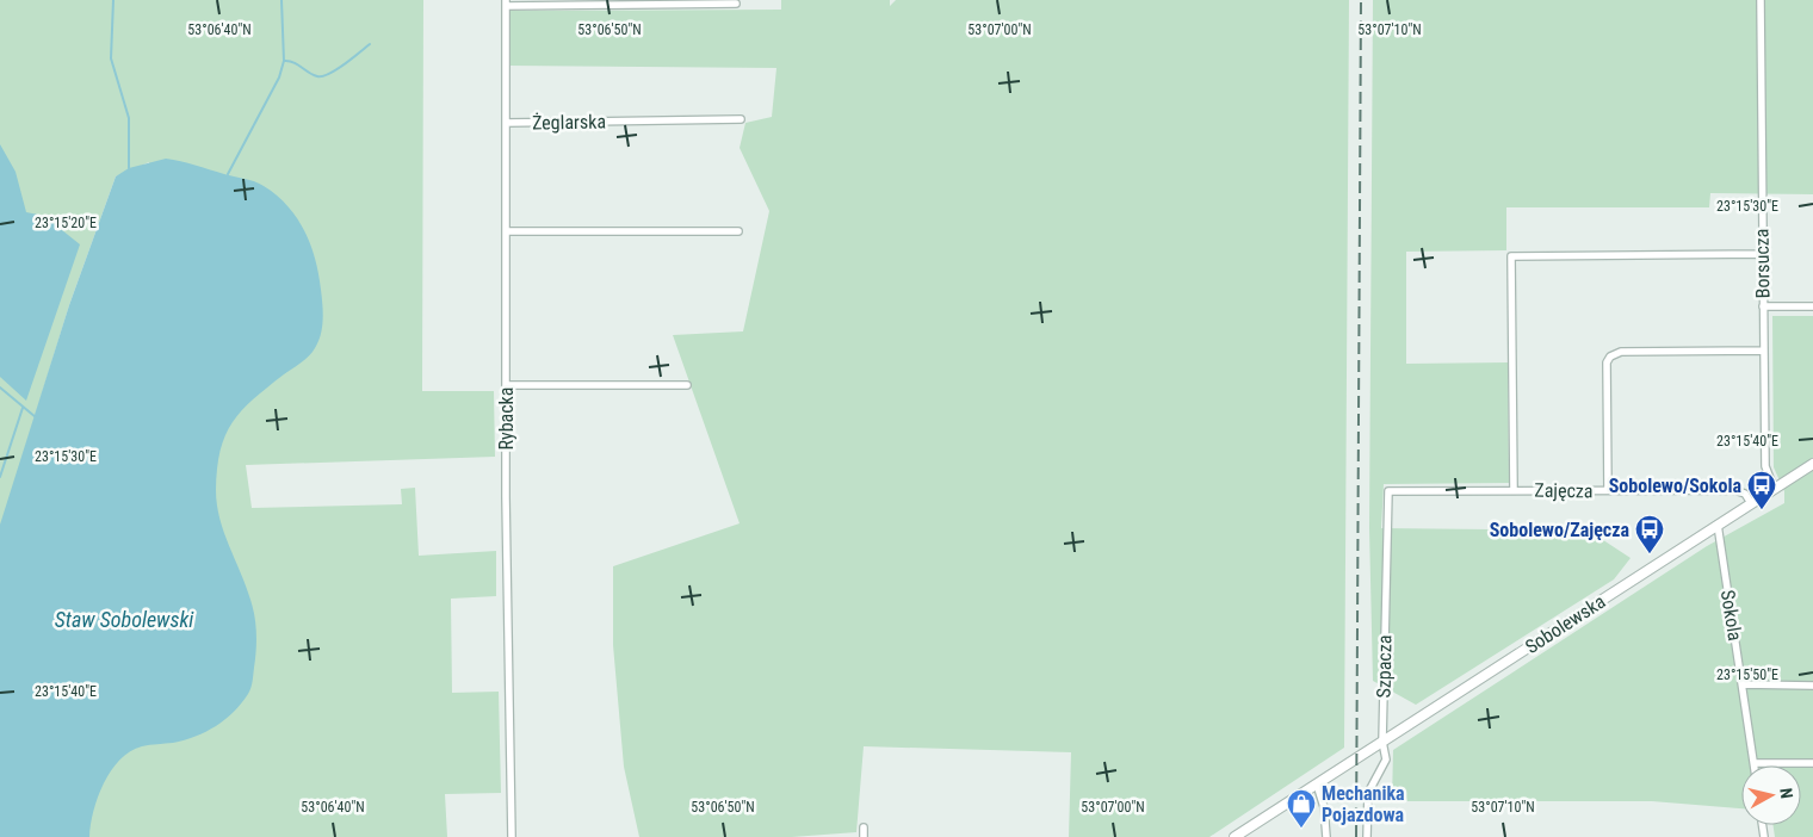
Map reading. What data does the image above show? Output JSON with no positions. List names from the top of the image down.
{
  "streets": {
    "street": [
      "Żeglarska",
      "Borsucza",
      "Rybacka",
      "Zajęcza",
      "Sokola",
      "Sobolewska",
      "Szpacza"
    ]
  },
  "crossings": [
    ["Żeglarska", "Rybacka"],
    ["Borsucza", "Zajęcza"],
    ["Borsucza", "Sobolewska"],
    ["Zajęcza", "Sobolewska"],
    ["Zajęcza", "Szpacza"],
    ["Sokola", "Sobolewska"],
    ["Sobolewska", "Szpacza"]
  ],
  "water": ["Staw Sobolewski"],
  "places": {
    "bus stop": ["Sobolewo/Sokola", "Sobolewo/Zajęcza"],
    "shop": ["Mechanika Pojazdowa"]
  },
  "north": "right",
  "coordinates": [
    "53°06'40\"N",
    "53°06'50\"N",
    "53°07'00\"N",
    "53°07'10\"N",
    "23°15'30\"E",
    "23°15'20\"E",
    "23°15'40\"E",
    "23°15'50\"E"
  ]
}
